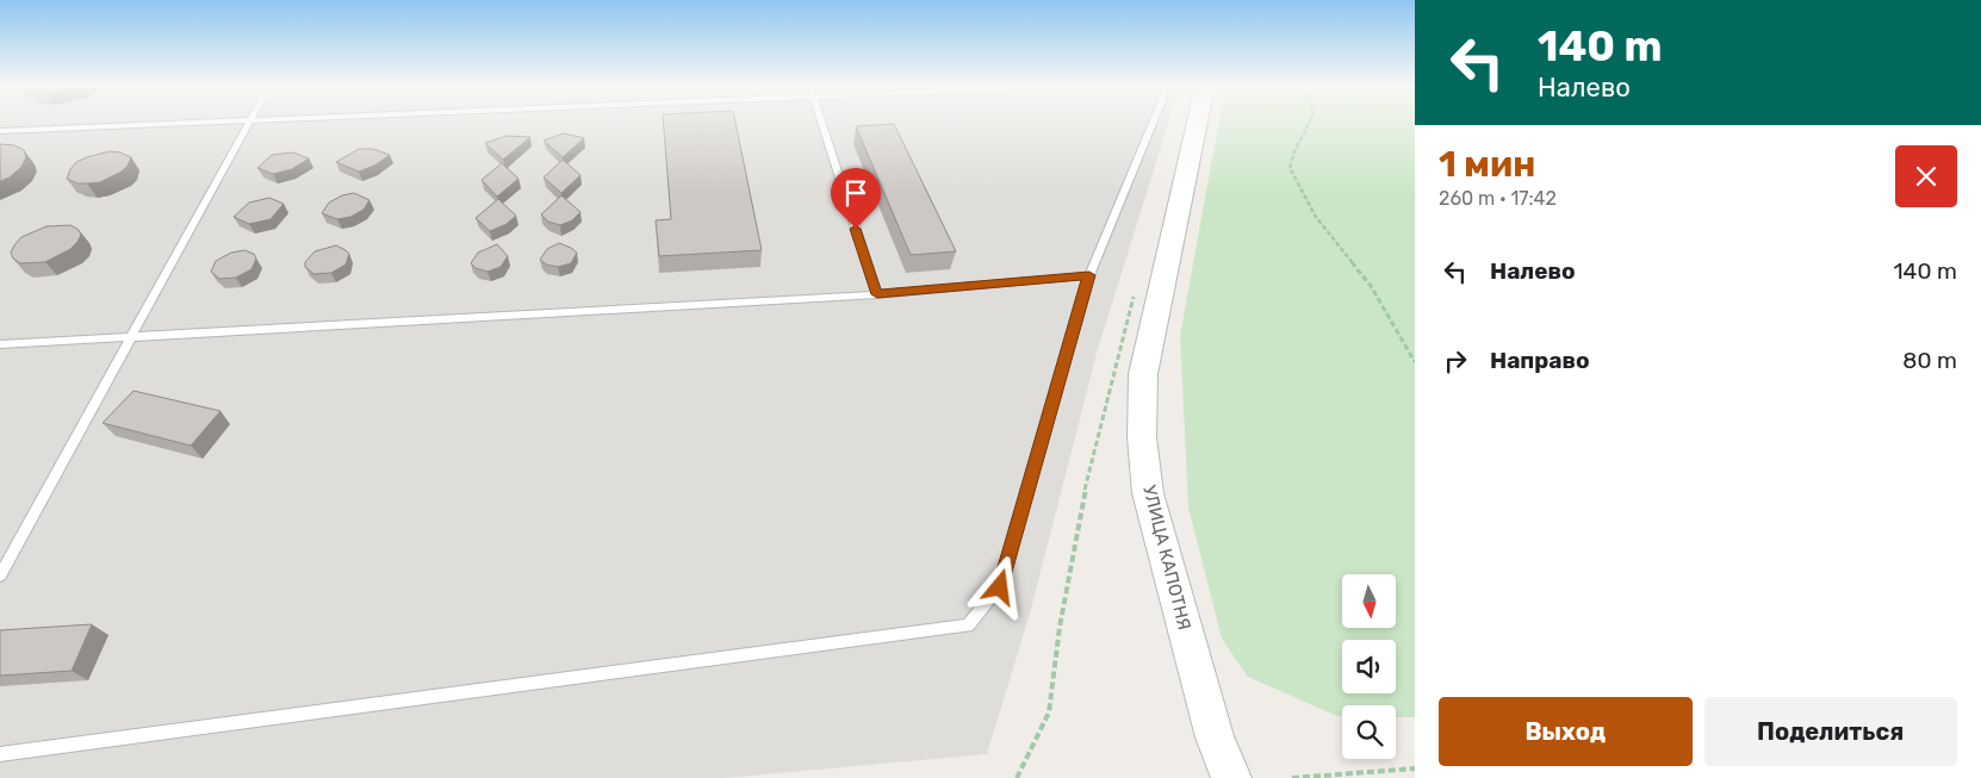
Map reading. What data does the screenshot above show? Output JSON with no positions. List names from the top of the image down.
{
  "streets": {
    "main road": ["УЛИЦА КАПОТНЯ"]
  },
  "north": "bottom",
  "page": {
    "turn": ["140 m", "Налево"],
    "heading": ["1 мин", "260 m · 17:42"],
    "list": [
      {
        "name": "Налево",
        "value": "140 m"
      },
      {
        "name": "Направо",
        "value": "80 m"
      }
    ],
    "buttons": ["Выход", "Поделиться"]
  }
}
